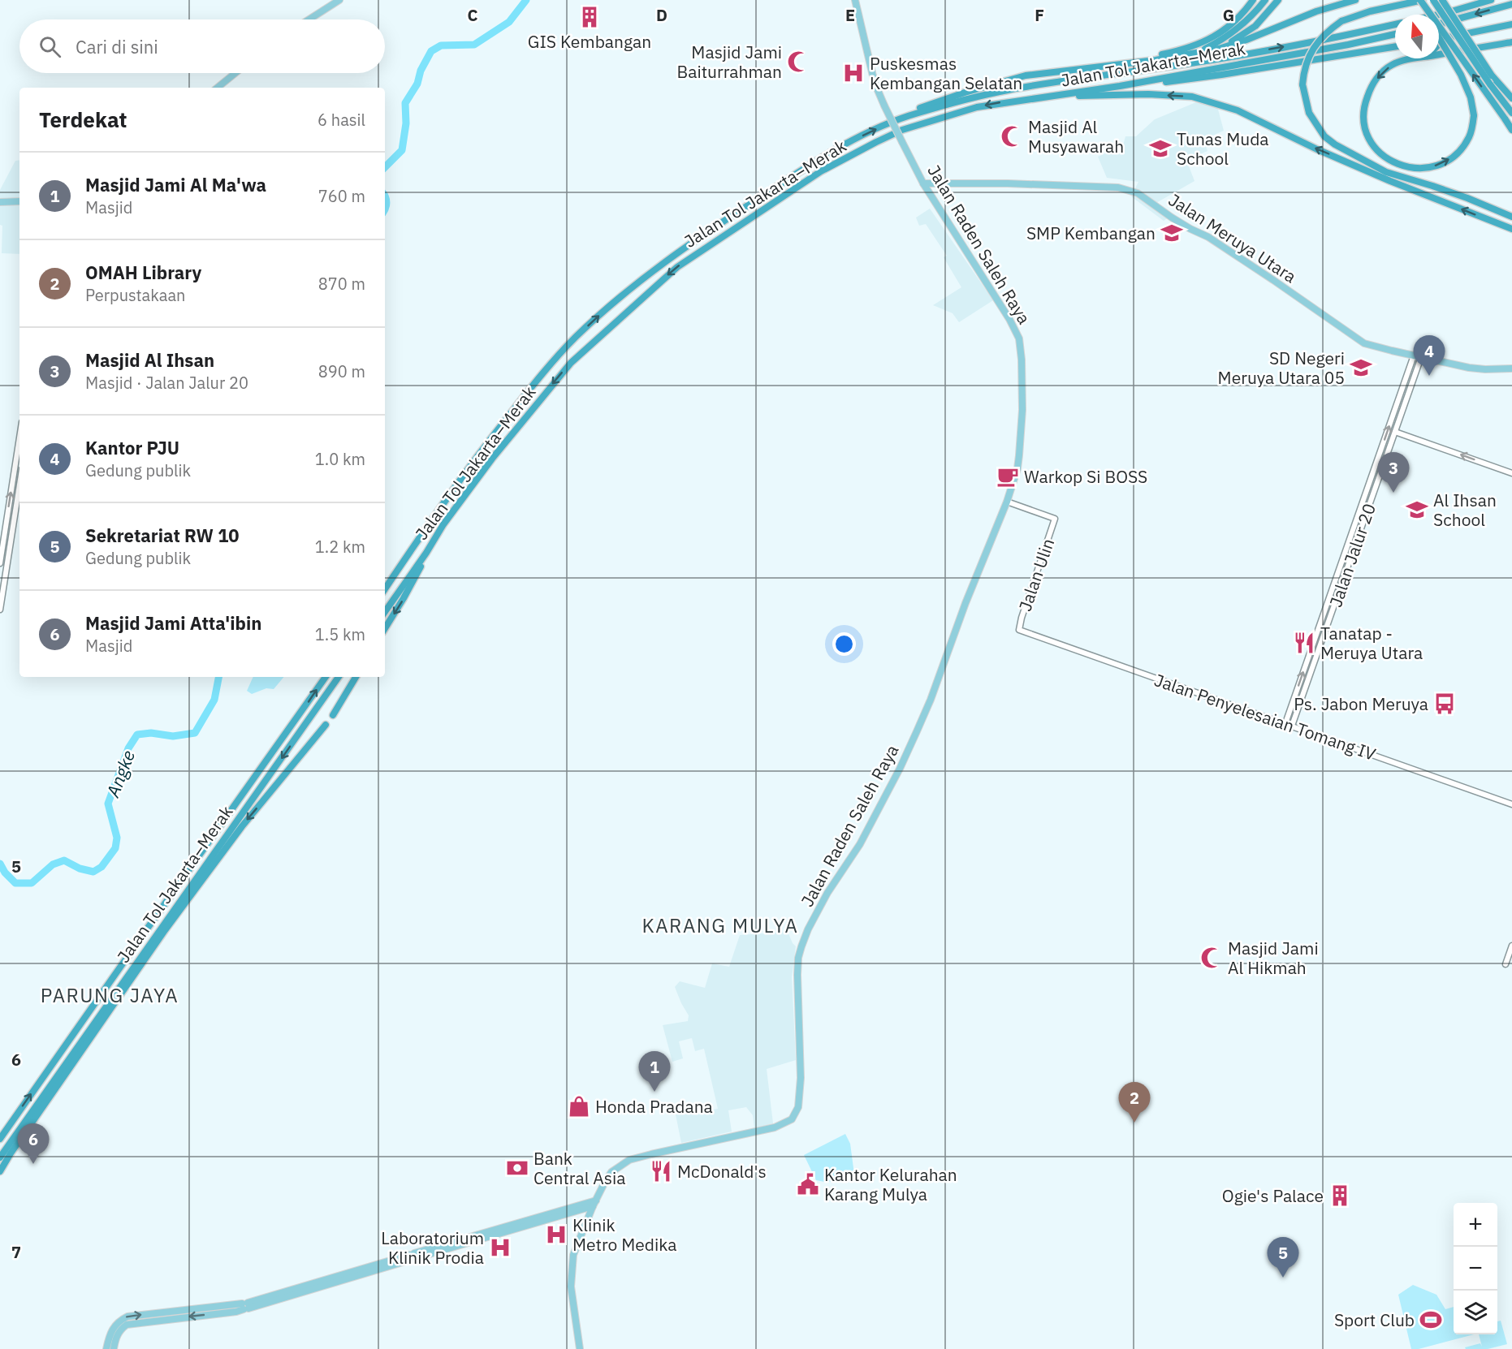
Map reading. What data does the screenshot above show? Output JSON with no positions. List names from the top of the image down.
{
  "streets": {
    "highway": ["Jalan Tol Jakarta–Merak"],
    "main road": ["Jalan Meruya Utara", "Jalan Raden Saleh Raya"],
    "street": ["Jalan Jalur 20", "Jalan Ulin", "Jalan Penyelesaian Tomang IV"]
  },
  "crossings": [
    ["Jalan Meruya Utara", "Jalan Raden Saleh Raya"],
    ["Jalan Meruya Utara", "Jalan Jalur 20"],
    ["Jalan Raden Saleh Raya", "Jalan Ulin"],
    ["Jalan Jalur 20", "Jalan Penyelesaian Tomang IV"],
    ["Jalan Ulin", "Jalan Penyelesaian Tomang IV"]
  ],
  "districts": ["KARANG MULYA", "PARUNG JAYA"],
  "water": ["Angke"],
  "places": {
    "building": ["GIS Kembangan", "Ogie's Palace"],
    "mosque": ["Masjid Jami Baiturrahman", "Masjid Al Musyawarah", "Masjid Jami Al Hikmah"],
    "hospital": ["Puskesmas Kembangan Selatan", "Klinik Metro Medika", "Laboratorium Klinik Prodia"],
    "school or university": [
      "Tunas Muda School",
      "SMP Kembangan",
      "SD Negeri Meruya Utara 05",
      "Al Ihsan School"
    ],
    "cafe": ["Warkop Si BOSS"],
    "restaurant": ["Tanatap - Meruya Utara", "McDonald's"],
    "bus stop": ["Ps. Jabon Meruya"],
    "shop": ["Honda Pradana"],
    "bank": ["Bank Central Asia"],
    "public building": ["Kantor Kelurahan Karang Mulya"],
    "sports": ["Sport Club"]
  },
  "north": "top",
  "page": {
    "search": "Cari di sini",
    "heading": ["Terdekat", "6 hasil"],
    "list": [
      {
        "mark": "1",
        "name": "Masjid Jami Al Ma'wa",
        "note": "Masjid",
        "value": "760 m"
      },
      {
        "mark": "2",
        "name": "OMAH Library",
        "note": "Perpustakaan",
        "value": "870 m"
      },
      {
        "mark": "3",
        "name": "Masjid Al Ihsan",
        "note": "Masjid · Jalan Jalur 20",
        "value": "890 m"
      },
      {
        "mark": "4",
        "name": "Kantor PJU",
        "note": "Gedung publik",
        "value": "1.0 km"
      },
      {
        "mark": "5",
        "name": "Sekretariat RW 10",
        "note": "Gedung publik",
        "value": "1.2 km"
      },
      {
        "mark": "6",
        "name": "Masjid Jami Atta'ibin",
        "note": "Masjid",
        "value": "1.5 km"
      }
    ],
    "pins": [
      "4",
      "3",
      "1",
      "2",
      "6",
      "5"
    ],
    "map_buttons": ["+", "−"]
  },
  "grid": {
    "columns": [
      "C",
      "D",
      "E",
      "F",
      "G"
    ],
    "rows": ["5", "6", "7"]
  }
}
